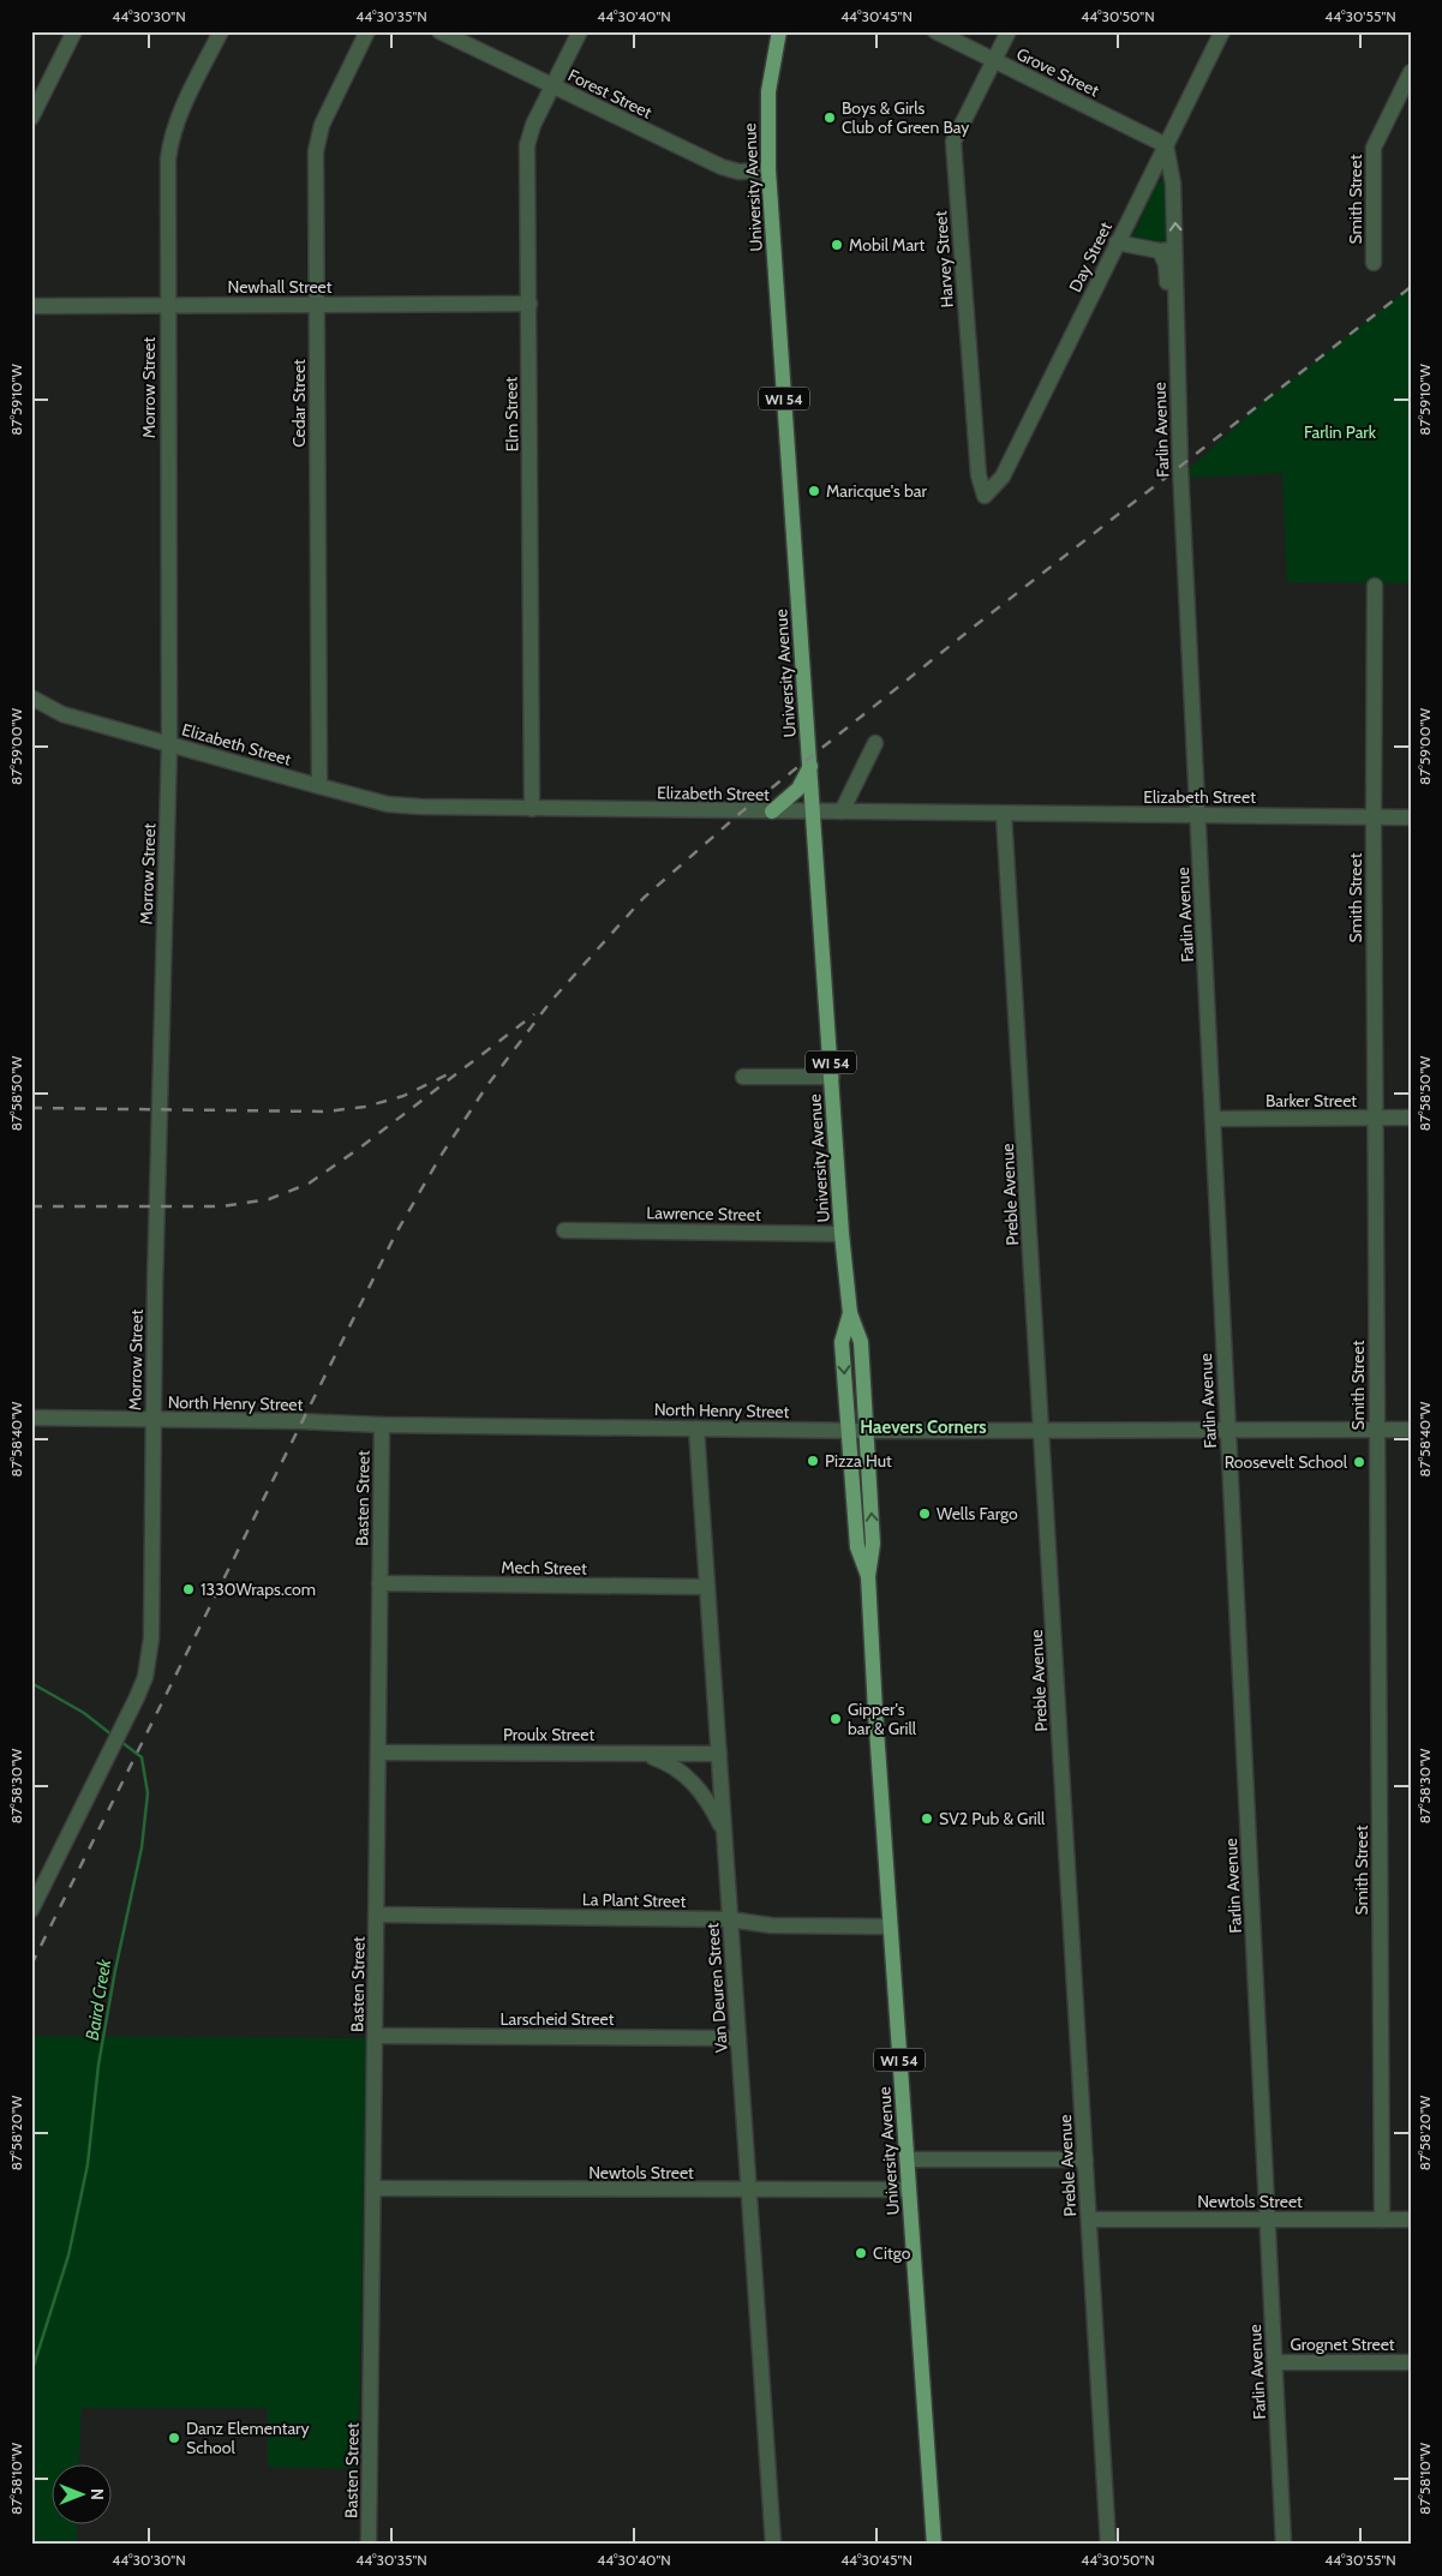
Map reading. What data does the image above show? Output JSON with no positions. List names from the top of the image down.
{
  "streets": {
    "main road": ["University Avenue", "WI 54"],
    "street": [
      "Grove Street",
      "Forest Street",
      "Smith Street",
      "Day Street",
      "Harvey Street",
      "Newhall Street",
      "Morrow Street",
      "Cedar Street",
      "Elm Street",
      "Farlin Avenue",
      "Elizabeth Street",
      "Barker Street",
      "Preble Avenue",
      "Lawrence Street",
      "North Henry Street",
      "Basten Street",
      "Mech Street",
      "Proulx Street",
      "La Plant Street",
      "Van Deuren Street",
      "Larscheid Street",
      "Newtols Street",
      "Grognet Street"
    ]
  },
  "crossings": [
    ["Grove Street", "Day Street"],
    ["Grove Street", "Harvey Street"],
    ["Grove Street", "Farlin Avenue"],
    ["Forest Street", "University Avenue"],
    ["Forest Street", "Elm Street"],
    ["University Avenue", "Elizabeth Street"],
    ["University Avenue", "Lawrence Street"],
    ["University Avenue", "North Henry Street"],
    ["University Avenue", "La Plant Street"],
    ["University Avenue", "Newtols Street"],
    ["Smith Street", "Elizabeth Street"],
    ["Smith Street", "Barker Street"],
    ["Smith Street", "North Henry Street"],
    ["Smith Street", "Newtols Street"],
    ["Day Street", "Harvey Street"],
    ["Day Street", "Farlin Avenue"],
    ["Newhall Street", "Morrow Street"],
    ["Newhall Street", "Cedar Street"],
    ["Newhall Street", "Elm Street"],
    ["Morrow Street", "Elizabeth Street"],
    ["Morrow Street", "North Henry Street"],
    ["Cedar Street", "Elizabeth Street"],
    ["Elm Street", "Elizabeth Street"],
    ["Farlin Avenue", "Elizabeth Street"],
    ["Farlin Avenue", "Barker Street"],
    ["Farlin Avenue", "North Henry Street"],
    ["Farlin Avenue", "Newtols Street"],
    ["Farlin Avenue", "Grognet Street"],
    ["Elizabeth Street", "Preble Avenue"],
    ["Preble Avenue", "North Henry Street"],
    ["Preble Avenue", "Newtols Street"],
    ["North Henry Street", "Basten Street"],
    ["North Henry Street", "Van Deuren Street"],
    ["Basten Street", "Mech Street"],
    ["Basten Street", "Proulx Street"],
    ["Basten Street", "La Plant Street"],
    ["Basten Street", "Larscheid Street"],
    ["Basten Street", "Newtols Street"],
    ["Mech Street", "Van Deuren Street"],
    ["Proulx Street", "Van Deuren Street"],
    ["La Plant Street", "Van Deuren Street"],
    ["Van Deuren Street", "Larscheid Street"],
    ["Van Deuren Street", "Newtols Street"]
  ],
  "districts": ["Haevers Corners"],
  "water": ["Baird Creek"],
  "parks": ["Farlin Park"],
  "places": [
    "Boys & Girls Club of Green Bay",
    "Mobil Mart",
    "Maricque's bar",
    "Pizza Hut",
    "Roosevelt School",
    "Wells Fargo",
    "1330Wraps.com",
    "Gipper's bar & Grill",
    "SV2 Pub & Grill",
    "Citgo",
    "Danz Elementary School"
  ],
  "north": "right",
  "coordinates": [
    "44°30'30\"N",
    "44°30'35\"N",
    "44°30'40\"N",
    "44°30'45\"N",
    "44°30'50\"N",
    "44°30'55\"N",
    "87°59'10\"W",
    "87°59'00\"W",
    "87°58'50\"W",
    "87°58'40\"W",
    "87°58'30\"W",
    "87°58'20\"W",
    "87°58'10\"W"
  ]
}
